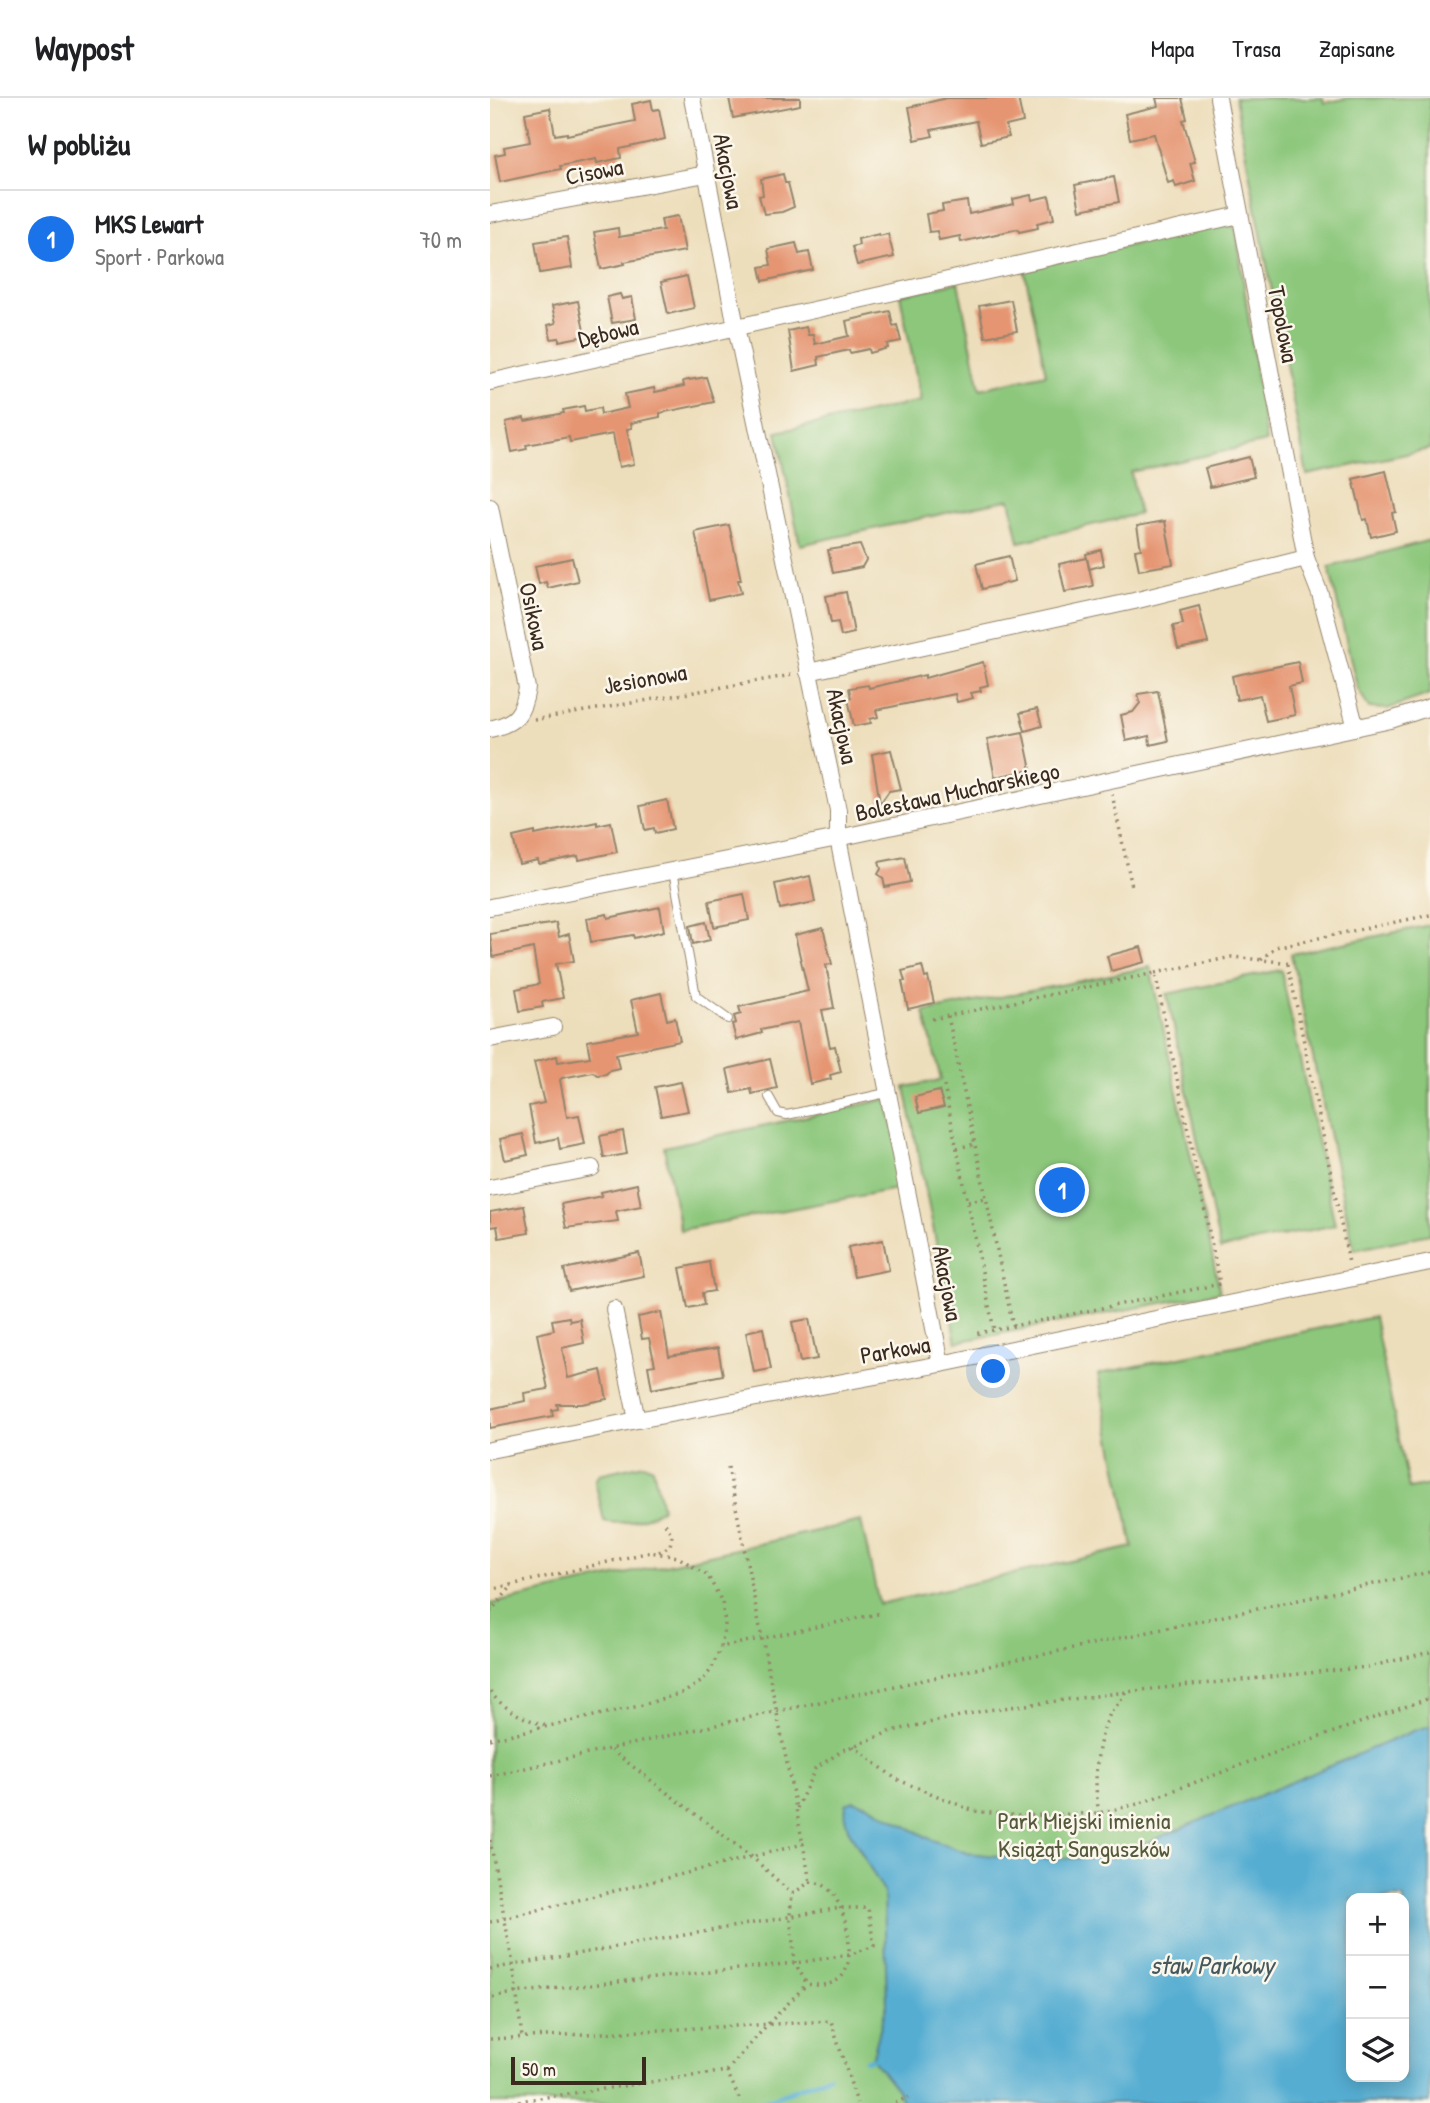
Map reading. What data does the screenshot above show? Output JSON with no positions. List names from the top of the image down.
{
  "streets": {
    "street": [
      "Cisowa",
      "Akacjowa",
      "Topolowa",
      "Dębowa",
      "Osikowa",
      "Bolesława Mucharskiego",
      "Parkowa"
    ],
    "path": ["Jesionowa"]
  },
  "crossings": [
    ["Cisowa", "Akacjowa"],
    ["Akacjowa", "Dębowa"],
    ["Akacjowa", "Jesionowa"],
    ["Akacjowa", "Bolesława Mucharskiego"],
    ["Akacjowa", "Parkowa"],
    ["Topolowa", "Dębowa"],
    ["Topolowa", "Bolesława Mucharskiego"]
  ],
  "water": ["staw Parkowy"],
  "parks": ["Park Miejski imienia Książąt Sanguszków"],
  "scale_bar": "50 m",
  "page": {
    "header": "Waypost",
    "nav": ["Mapa", "Trasa", "Zapisane"],
    "heading": "W pobliżu",
    "list": [
      {
        "mark": "1",
        "name": "MKS Lewart",
        "note": "Sport · Parkowa",
        "value": "70 m"
      }
    ],
    "pins": "1",
    "map_buttons": ["+", "−"],
    "scale": "50 m"
  }
}
